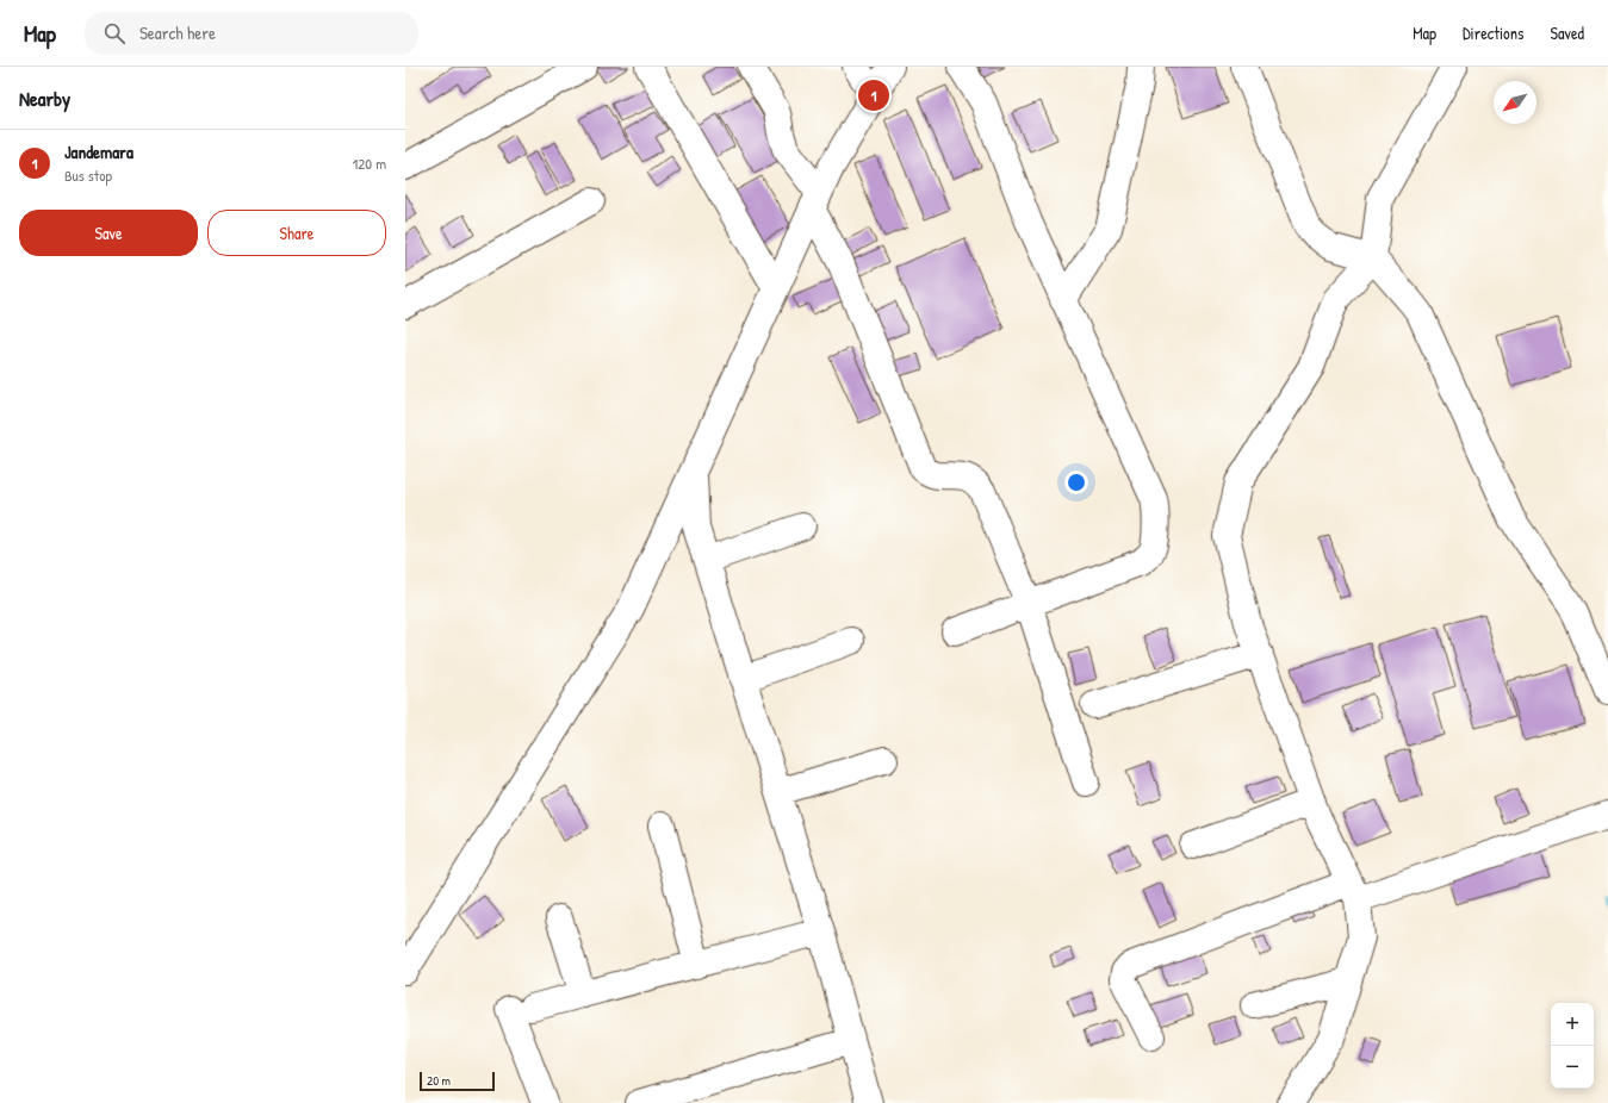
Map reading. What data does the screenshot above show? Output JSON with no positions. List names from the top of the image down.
{
  "scale_bar": "20 m",
  "north": "bottom left",
  "page": {
    "header": "Map",
    "search": "Search here",
    "nav": ["Map", "Directions", "Saved"],
    "heading": "Nearby",
    "pins": "1",
    "list": [
      {
        "mark": "1",
        "name": "Jandemara",
        "note": "Bus stop",
        "value": "120 m"
      }
    ],
    "buttons": ["Save", "Share"],
    "map_buttons": ["+", "−"],
    "scale": "20 m"
  }
}
